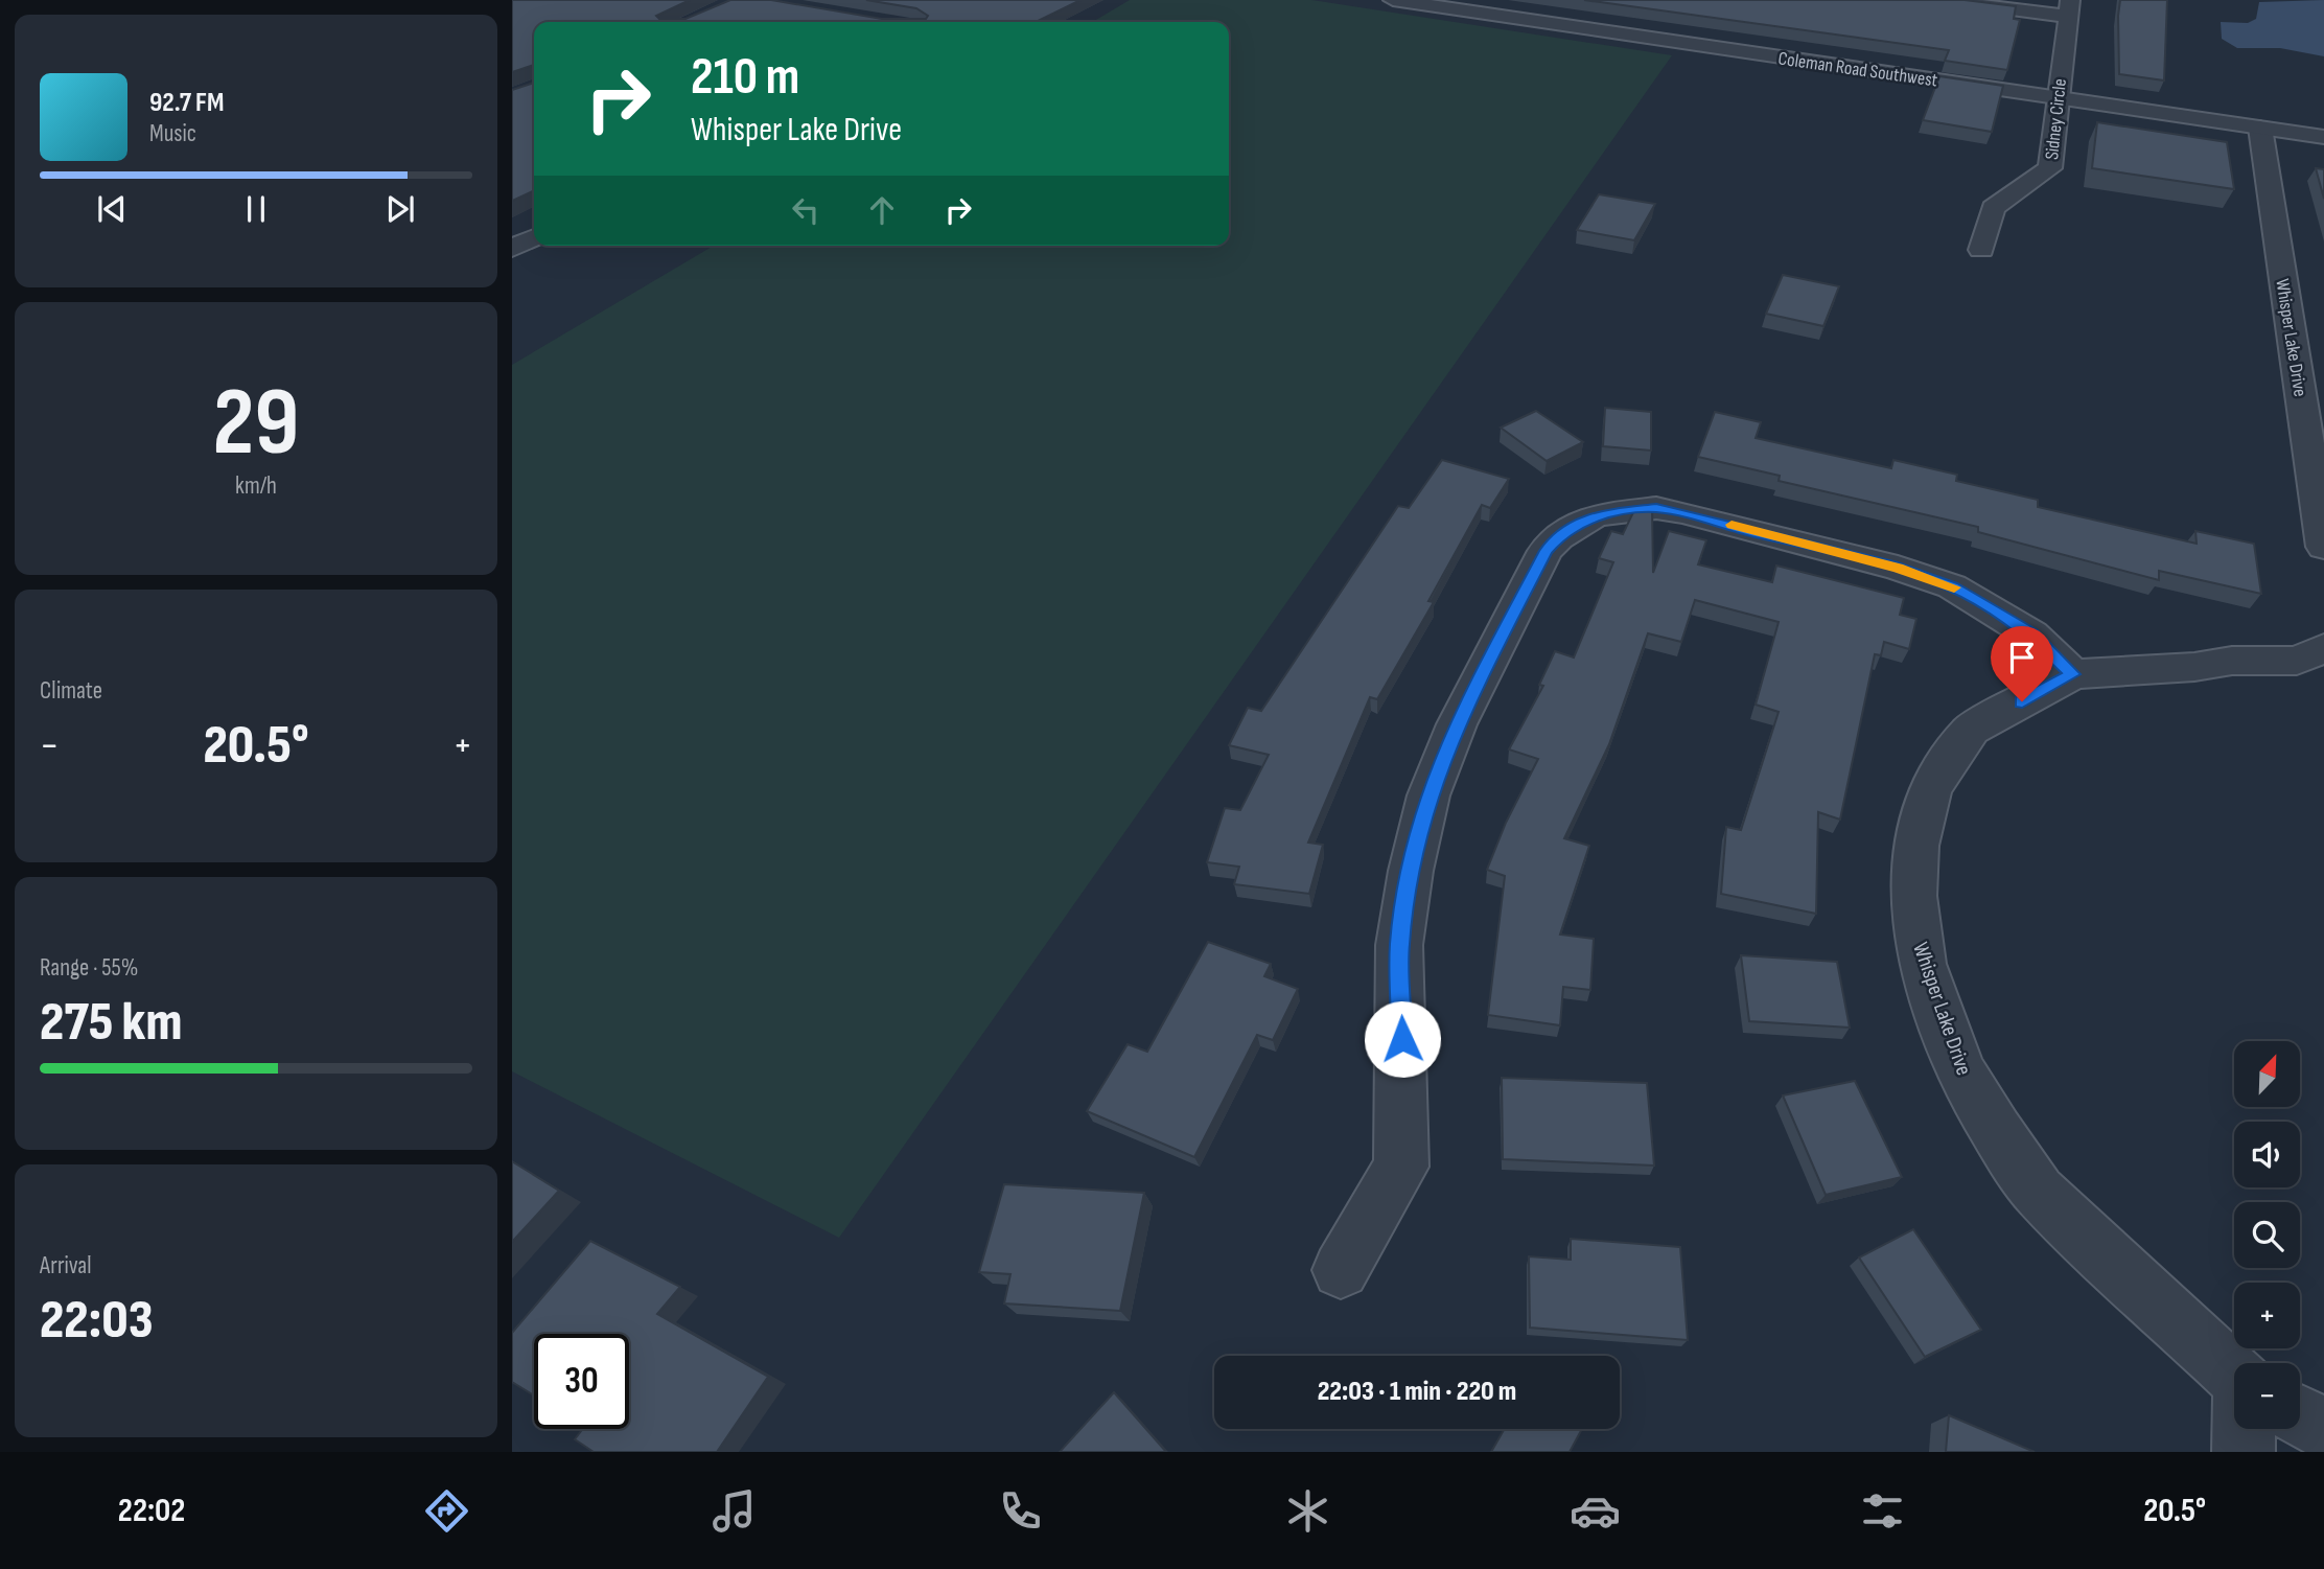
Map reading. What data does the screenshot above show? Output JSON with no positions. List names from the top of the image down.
{
  "streets": {
    "street": ["Coleman Road Southwest", "Sidney Circle", "Whisper Lake Drive"]
  },
  "crossings": [
    ["Coleman Road Southwest", "Sidney Circle"],
    ["Coleman Road Southwest", "Whisper Lake Drive"]
  ],
  "north": "top right",
  "page": {
    "turn": ["210 m", "Whisper Lake Drive"],
    "song": ["92.7 FM", "Music"],
    "tile": [
      ["29", "km/h"],
      "Climate",
      ["Range · 55%", "275 km"],
      ["Arrival", "22:03"]
    ],
    "heat": ["−", "20.5°", "+"],
    "map_buttons": ["+", "−"],
    "limit": "30",
    "trip": "22:03 · 1 min · 220 m",
    "tabs": ["22:02", "20.5°"]
  }
}
